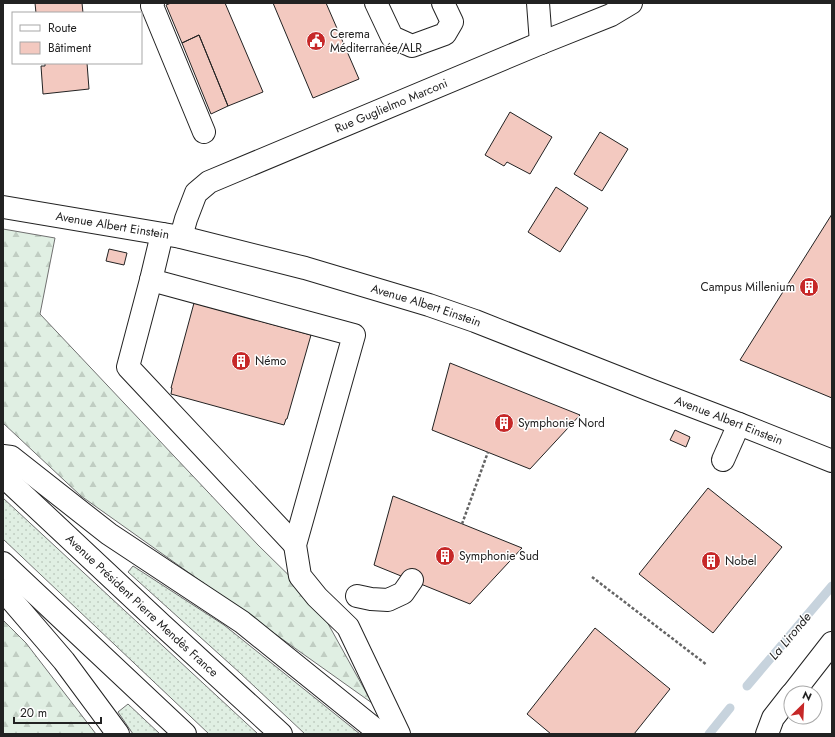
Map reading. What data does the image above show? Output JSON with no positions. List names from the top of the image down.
{
  "streets": {
    "main road": ["Rue Guglielmo Marconi", "Avenue Albert Einstein", "Avenue Président Pierre Mendès France"]
  },
  "crossings": [
    ["Rue Guglielmo Marconi", "Avenue Albert Einstein"]
  ],
  "water": ["La Lironde"],
  "places": {
    "public building": ["Cerema Méditerranée/ALR"],
    "building": [
      "Campus Millenium",
      "Némo",
      "Symphonie Nord",
      "Symphonie Sud",
      "Nobel"
    ]
  },
  "legend": ["Route", "Bâtiment"],
  "scale_bar": "20 m",
  "north": "top right"
}
